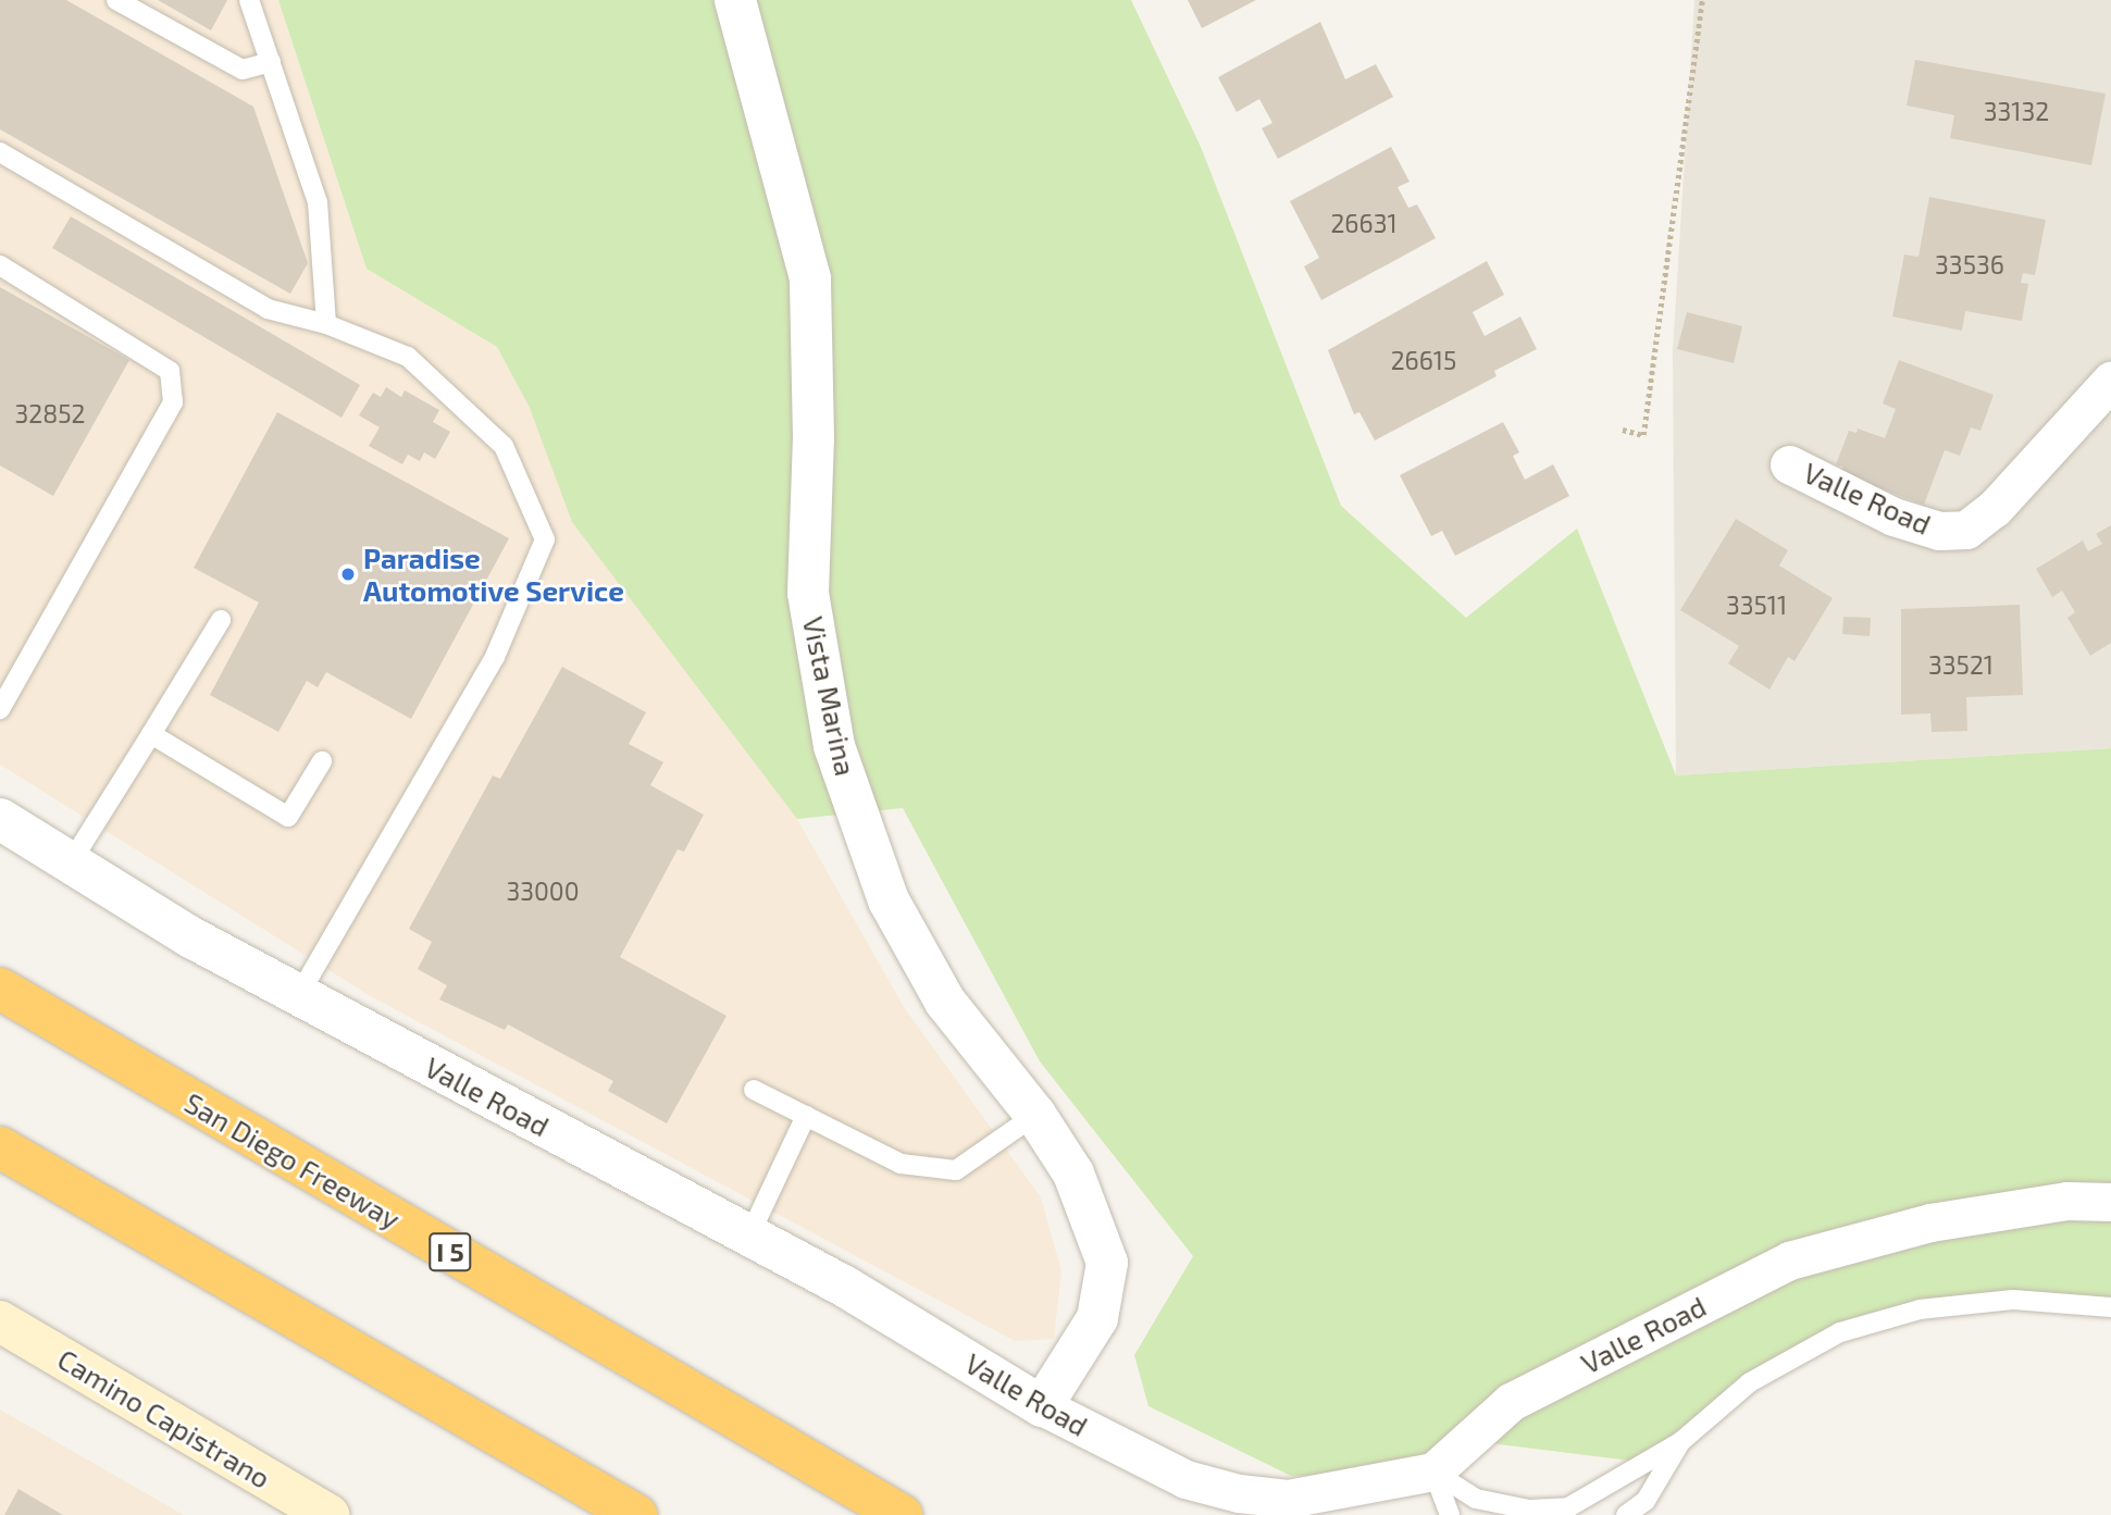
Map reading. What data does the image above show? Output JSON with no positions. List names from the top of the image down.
{
  "streets": {
    "highway": ["San Diego Freeway", "I 5"],
    "main road": ["Camino Capistrano"],
    "street": ["Valle Road", "Vista Marina"]
  },
  "crossings": [
    ["Valle Road", "Vista Marina"]
  ],
  "places": ["Paradise Automotive Service"],
  "house_numbers": [
    "33132",
    "26631",
    "33536",
    "26615",
    "32852",
    "33511",
    "33521",
    "33000"
  ]
}
